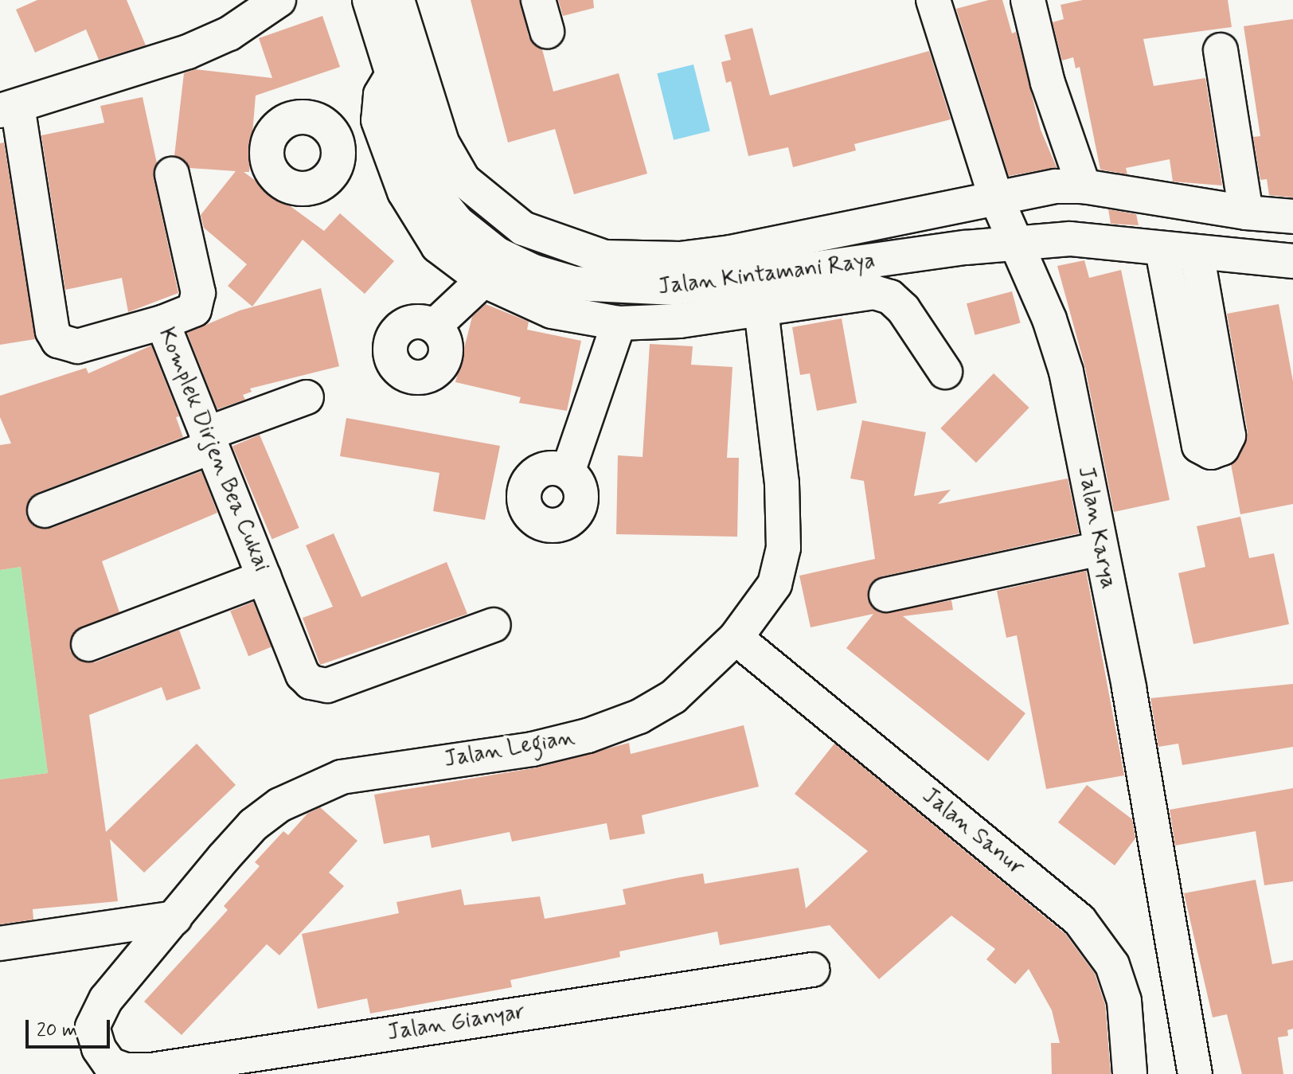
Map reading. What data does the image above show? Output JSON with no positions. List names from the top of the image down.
{
  "streets": {
    "street": [
      "Jalan Kintamani Raya",
      "Komplek Dirjen Bea Cukai",
      "Jalan Karya",
      "Jalan Legian",
      "Jalan Sanur",
      "Jalan Gianyar"
    ]
  },
  "crossings": [
    ["Jalan Kintamani Raya", "Jalan Karya"],
    ["Jalan Legian", "Jalan Sanur"],
    ["Jalan Legian", "Jalan Gianyar"]
  ],
  "scale_bar": "20 m"
}
